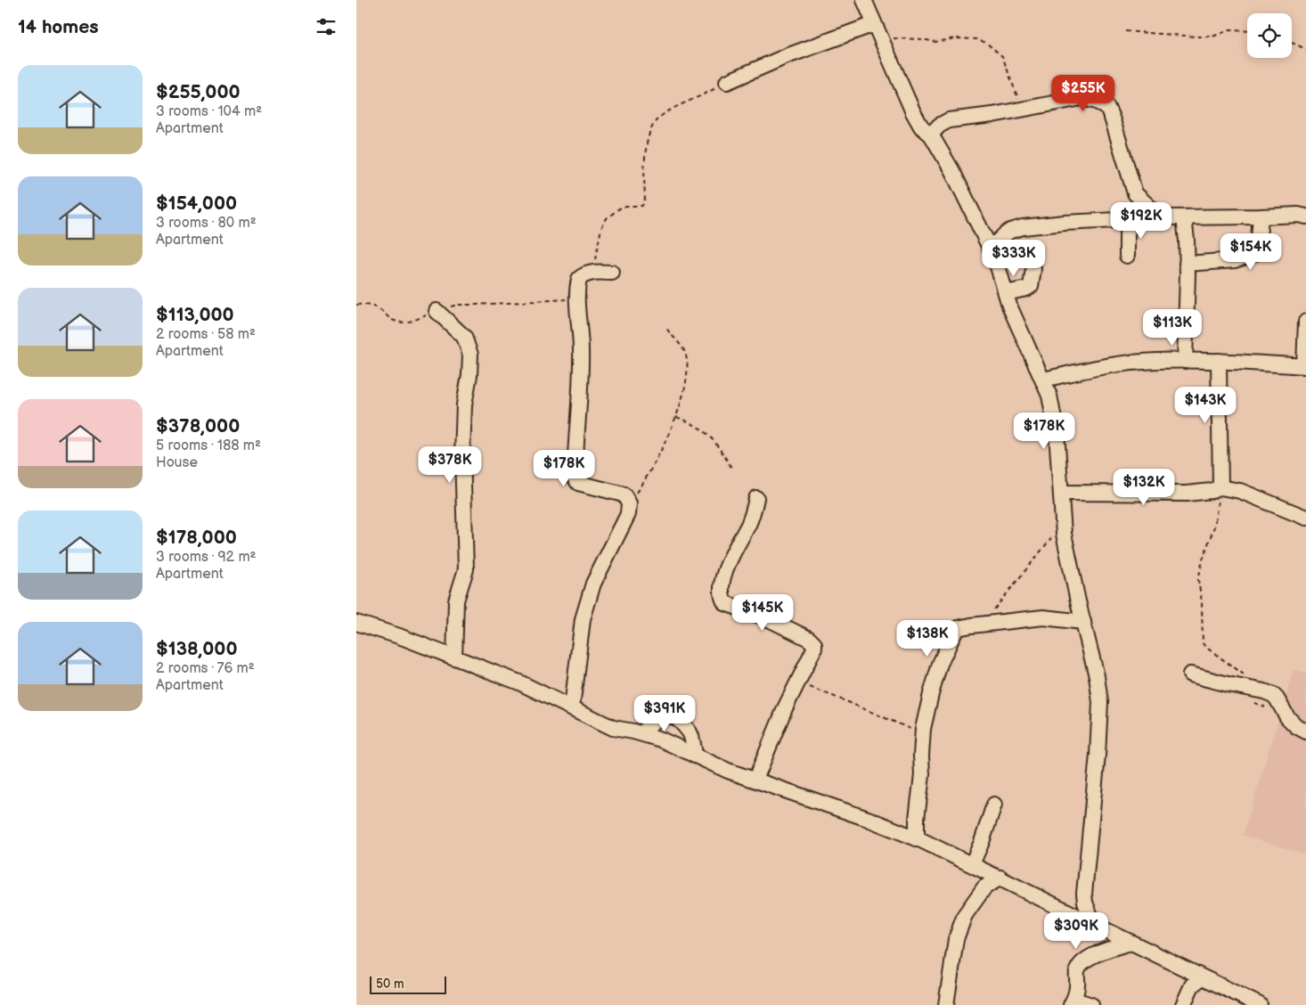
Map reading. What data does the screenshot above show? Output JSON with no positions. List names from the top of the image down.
{
  "scale_bar": "50 m",
  "page": {
    "heading": "14 homes",
    "list": [
      {
        "name": "$255,000",
        "note": "3 rooms · 104 m² · Apartment"
      },
      {
        "name": "$154,000",
        "note": "3 rooms · 80 m² · Apartment"
      },
      {
        "name": "$113,000",
        "note": "2 rooms · 58 m² · Apartment"
      },
      {
        "name": "$378,000",
        "note": "5 rooms · 188 m² · House"
      },
      {
        "name": "$178,000",
        "note": "3 rooms · 92 m² · Apartment"
      },
      {
        "name": "$138,000",
        "note": "2 rooms · 76 m² · Apartment"
      }
    ],
    "price": [
      "$255K",
      "$192K",
      "$154K",
      "$333K",
      "$113K",
      "$143K",
      "$178K",
      "$378K",
      "$178K",
      "$132K",
      "$145K",
      "$138K",
      "$391K",
      "$309K"
    ],
    "scale": "50 m"
  }
}
